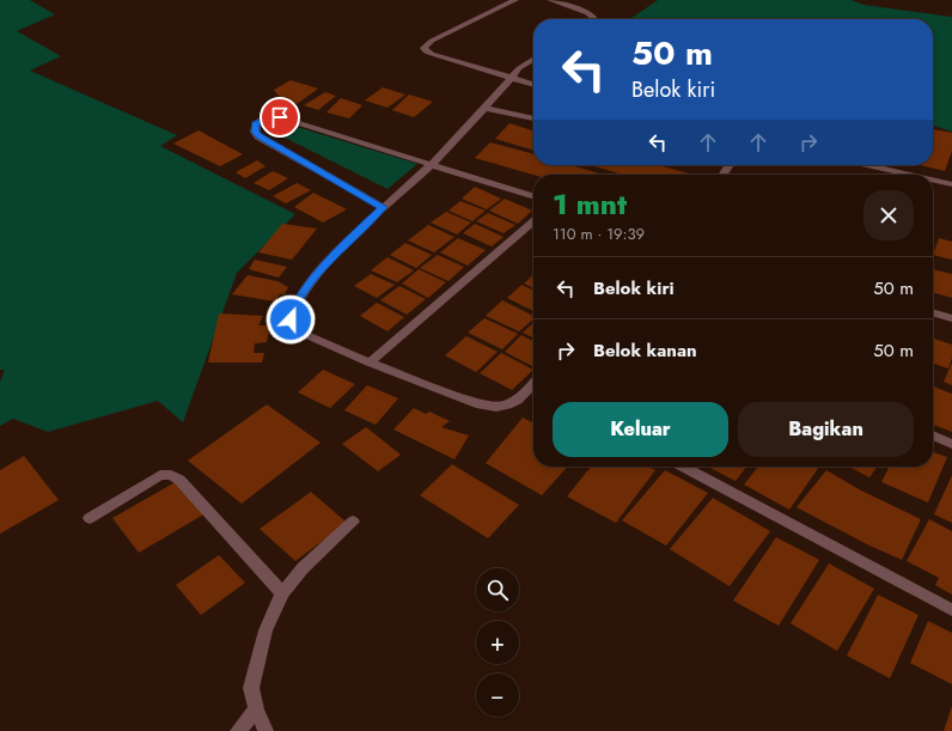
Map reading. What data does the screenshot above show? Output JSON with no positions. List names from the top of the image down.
{
  "page": {
    "turn": ["50 m", "Belok kiri"],
    "heading": ["1 mnt", "110 m · 19:39"],
    "list": [
      {
        "name": "Belok kiri",
        "value": "50 m"
      },
      {
        "name": "Belok kanan",
        "value": "50 m"
      }
    ],
    "buttons": ["Keluar", "Bagikan"],
    "map_buttons": ["+", "−"]
  }
}
